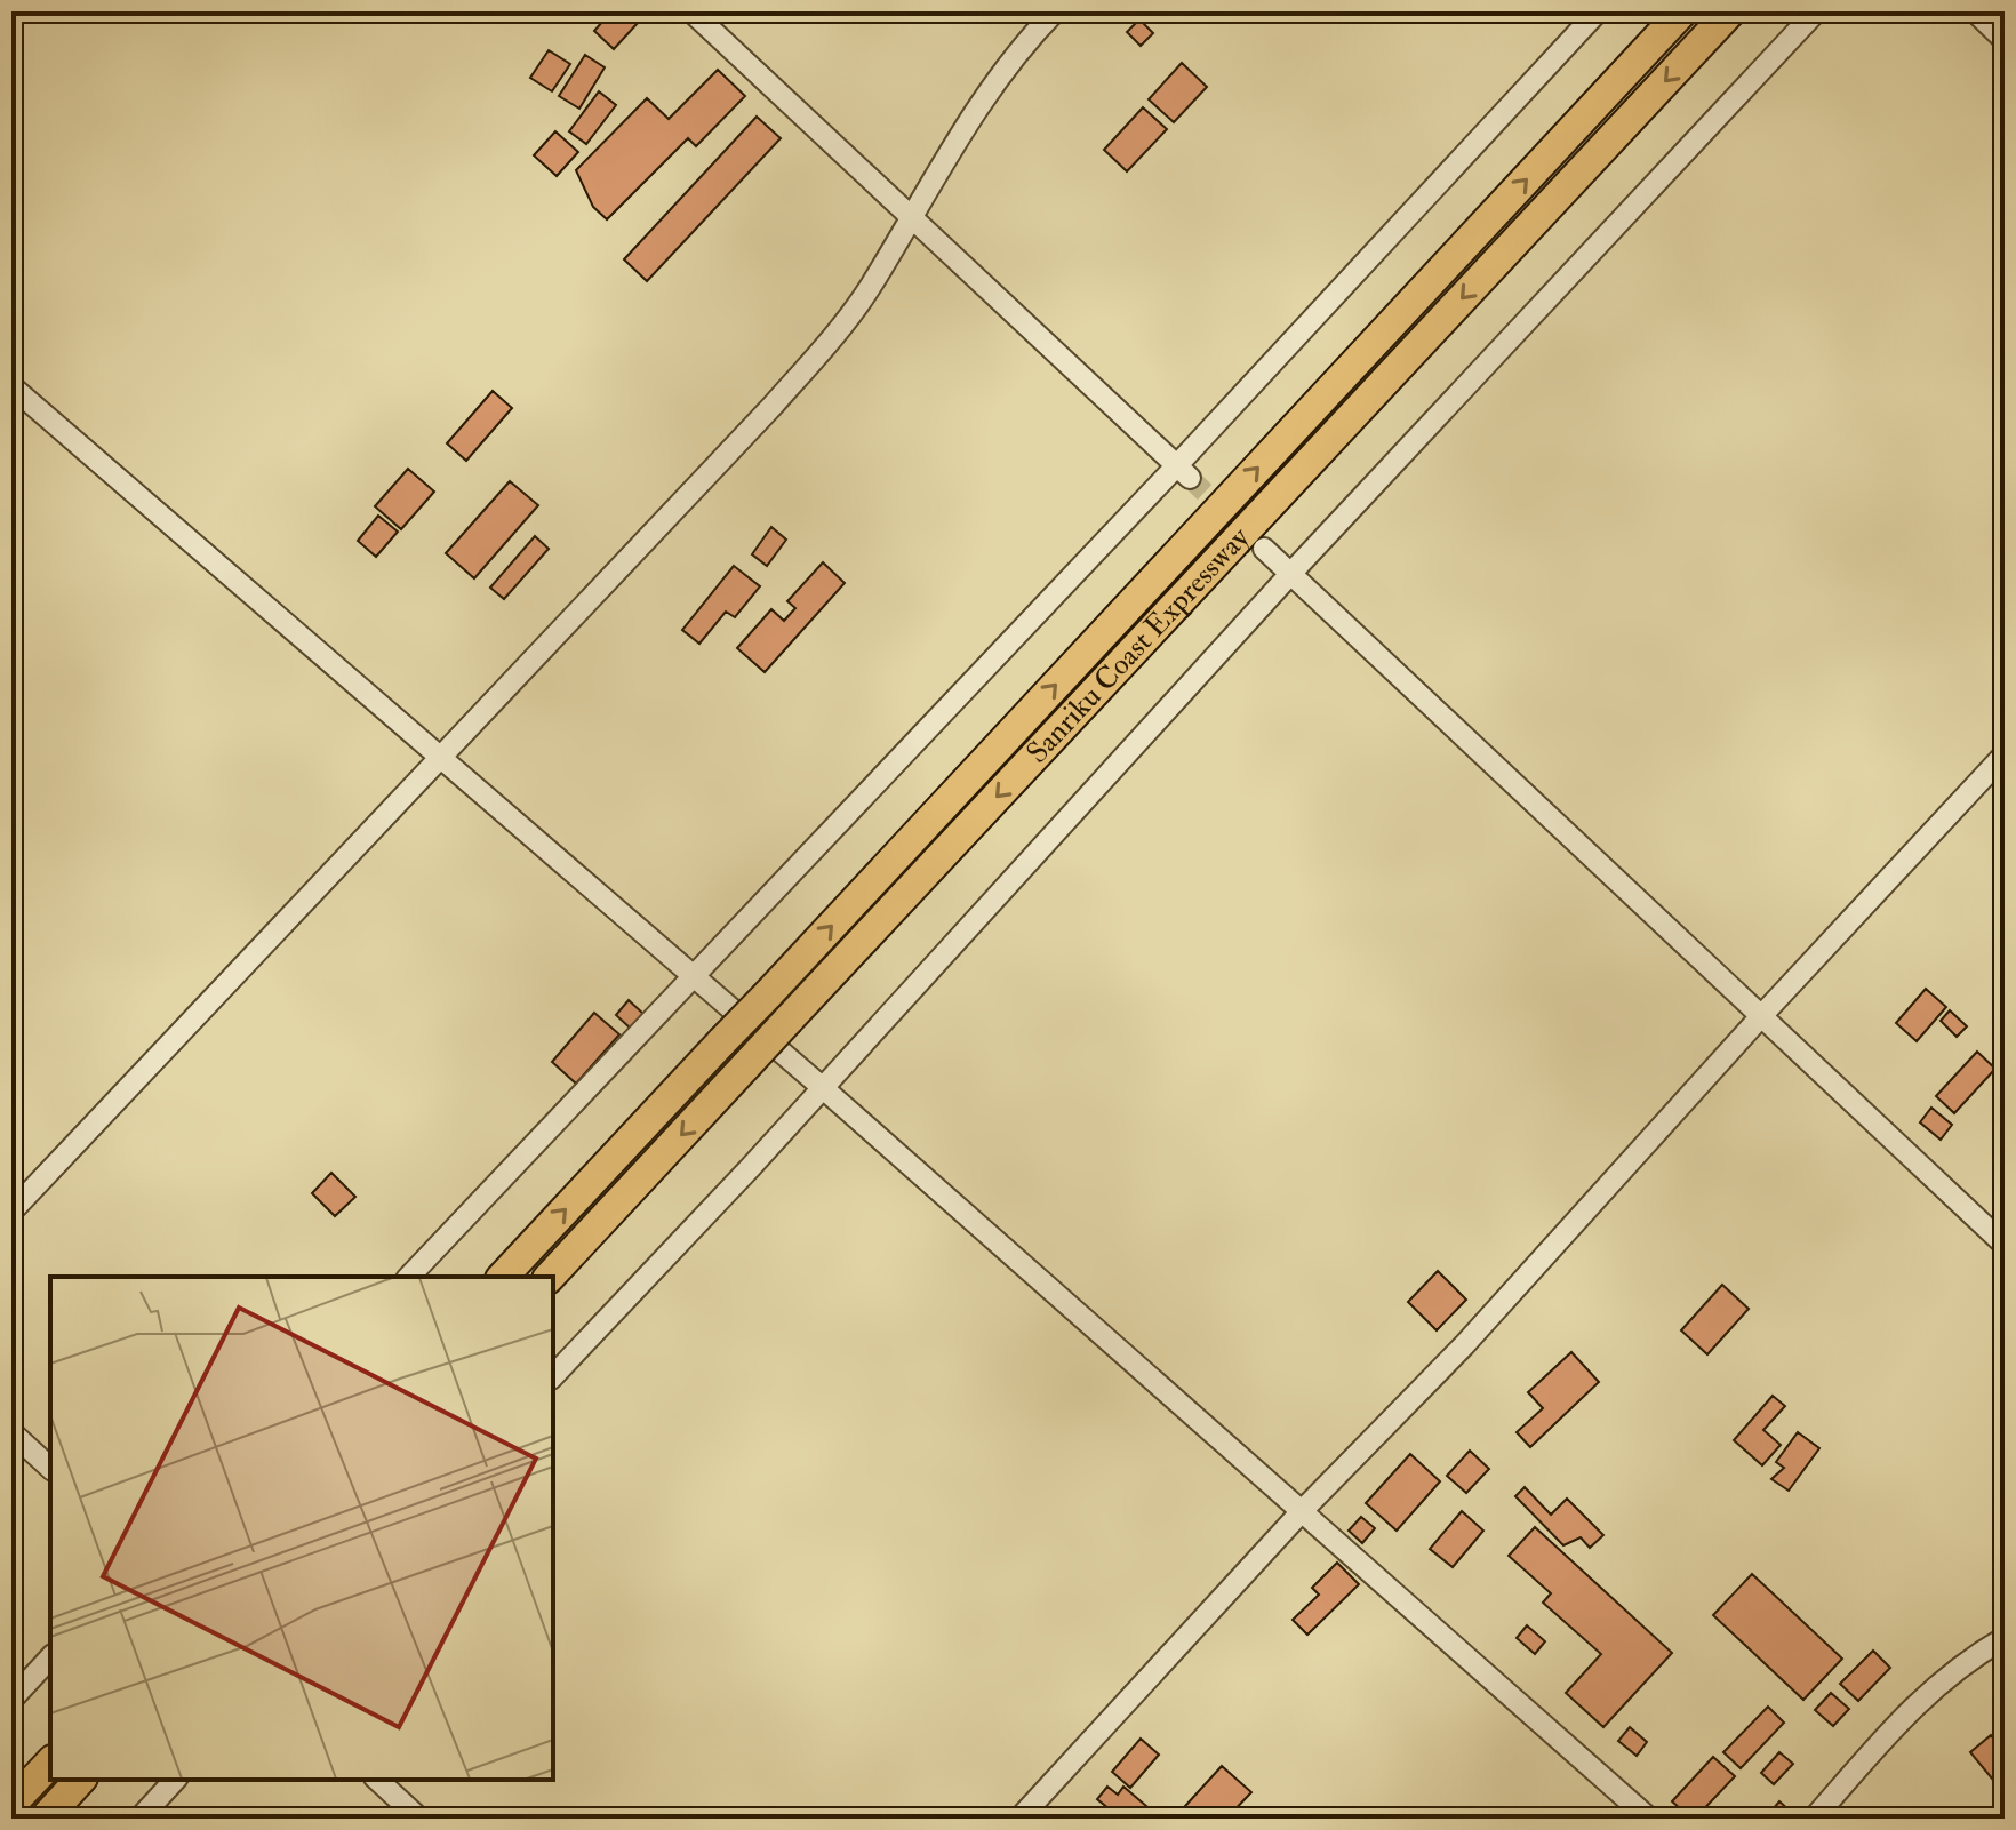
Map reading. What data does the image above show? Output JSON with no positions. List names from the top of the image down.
{
  "streets": {
    "highway": ["Sanriku Coast Expressway"]
  }
}
